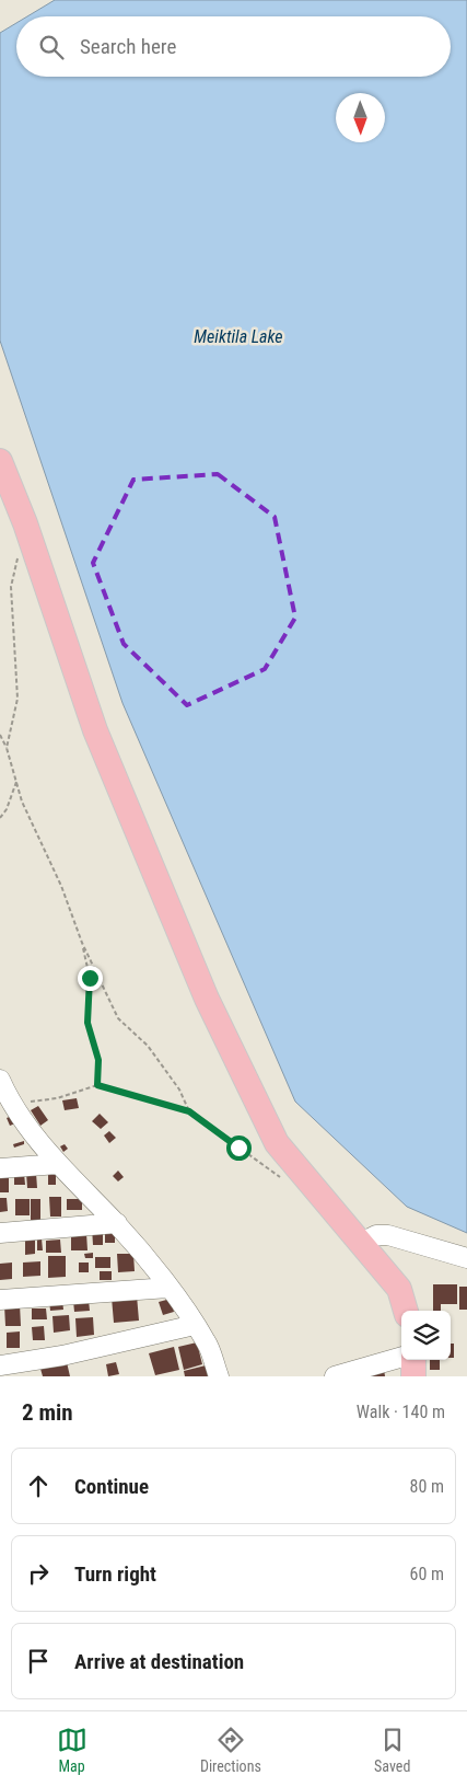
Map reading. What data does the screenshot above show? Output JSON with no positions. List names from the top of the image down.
{
  "water": ["Meiktila Lake"],
  "north": "bottom",
  "page": {
    "search": "Search here",
    "heading": ["2 min", "Walk · 140 m"],
    "list": [
      ["Continue", "80 m"],
      ["Turn right", "60 m"],
      "Arrive at destination"
    ],
    "nav": ["Map", "Directions", "Saved"]
  }
}
